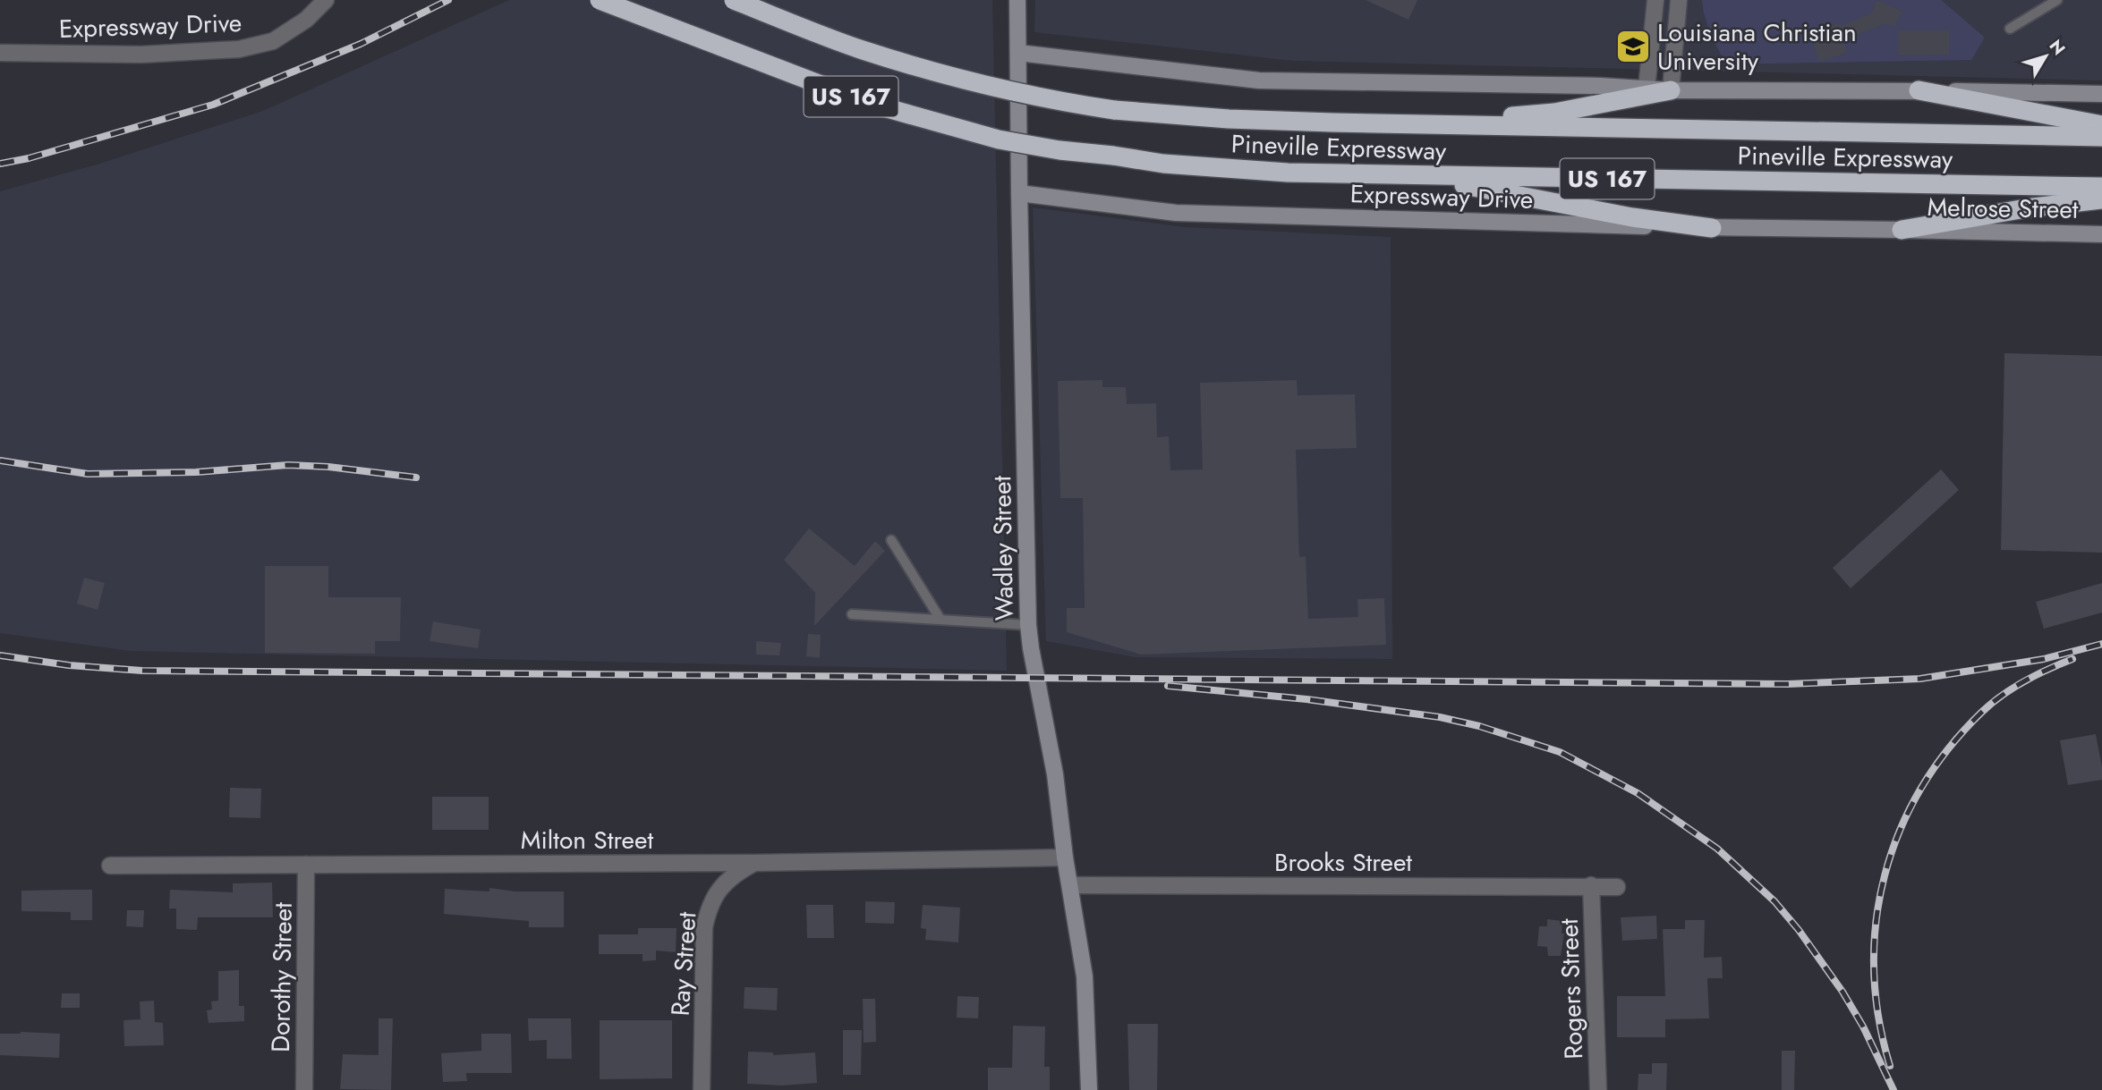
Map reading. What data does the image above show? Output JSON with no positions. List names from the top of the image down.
{
  "streets": {
    "highway": ["US 167", "Pineville Expressway"],
    "main road": ["Expressway Drive", "Melrose Street", "Wadley Street"],
    "street": [
      "Milton Street",
      "Brooks Street",
      "Ray Street",
      "Dorothy Street",
      "Rogers Street"
    ]
  },
  "crossings": [
    ["Expressway Drive", "Melrose Street"],
    ["Expressway Drive", "Wadley Street"],
    ["Wadley Street", "Milton Street"],
    ["Wadley Street", "Brooks Street"],
    ["Milton Street", "Ray Street"],
    ["Milton Street", "Dorothy Street"],
    ["Brooks Street", "Rogers Street"]
  ],
  "places": {
    "school or university": ["Louisiana Christian University"]
  },
  "north": "top right"
}
